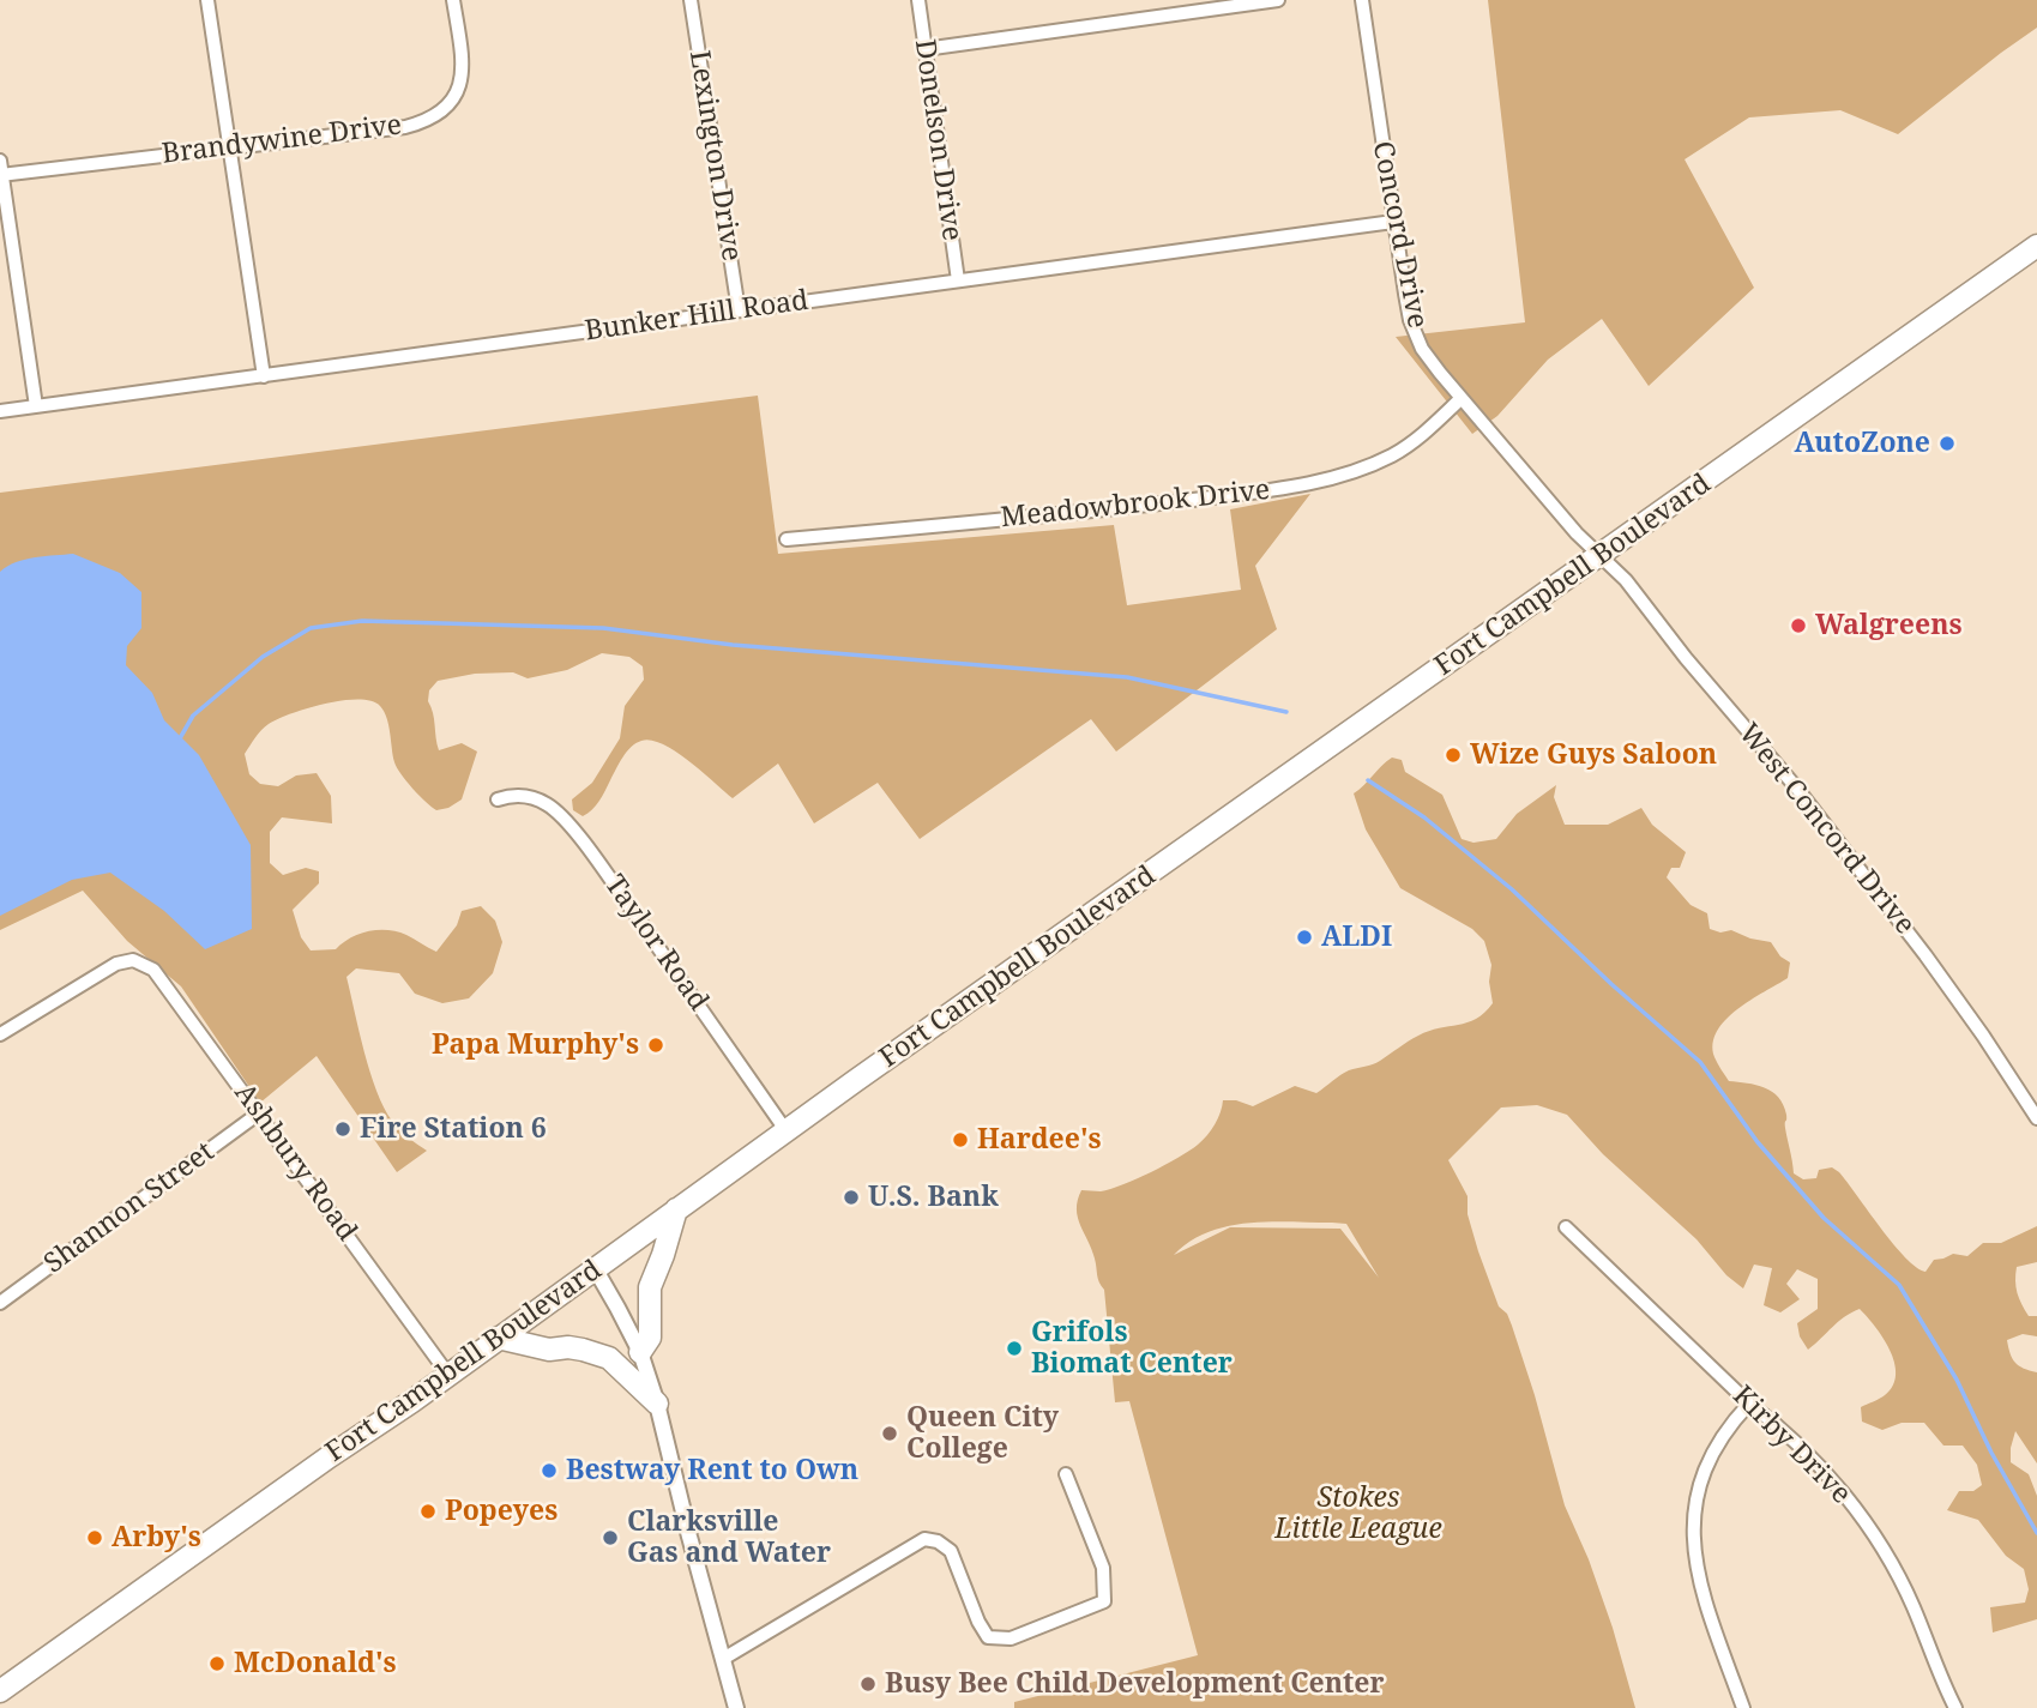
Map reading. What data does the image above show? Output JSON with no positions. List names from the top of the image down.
{
  "streets": {
    "highway": ["Fort Campbell Boulevard"],
    "street": [
      "Brandywine Drive",
      "Donelson Drive",
      "Lexington Drive",
      "Concord Drive",
      "Bunker Hill Road",
      "Meadowbrook Drive",
      "West Concord Drive",
      "Taylor Road",
      "Ashbury Road",
      "Shannon Street",
      "Kirby Drive"
    ]
  },
  "crossings": [
    ["Donelson Drive", "Bunker Hill Road"],
    ["Lexington Drive", "Bunker Hill Road"],
    ["Concord Drive", "Bunker Hill Road"],
    ["Concord Drive", "Meadowbrook Drive"],
    ["Concord Drive", "Fort Campbell Boulevard"],
    ["Concord Drive", "West Concord Drive"],
    ["Fort Campbell Boulevard", "West Concord Drive"],
    ["Fort Campbell Boulevard", "Taylor Road"],
    ["Fort Campbell Boulevard", "Ashbury Road"],
    ["Ashbury Road", "Shannon Street"]
  ],
  "parks": ["Stokes Little League"],
  "places": [
    "AutoZone",
    "Walgreens",
    "Wize Guys Saloon",
    "ALDI",
    "Papa Murphy's",
    "Fire Station 6",
    "Hardee's",
    "U.S. Bank",
    "Grifols Biomat Center",
    "Queen City College",
    "Bestway Rent to Own",
    "Popeyes",
    "Arby's",
    "Clarksville Gas and Water",
    "McDonald's",
    "Busy Bee Child Development Center"
  ]
}
